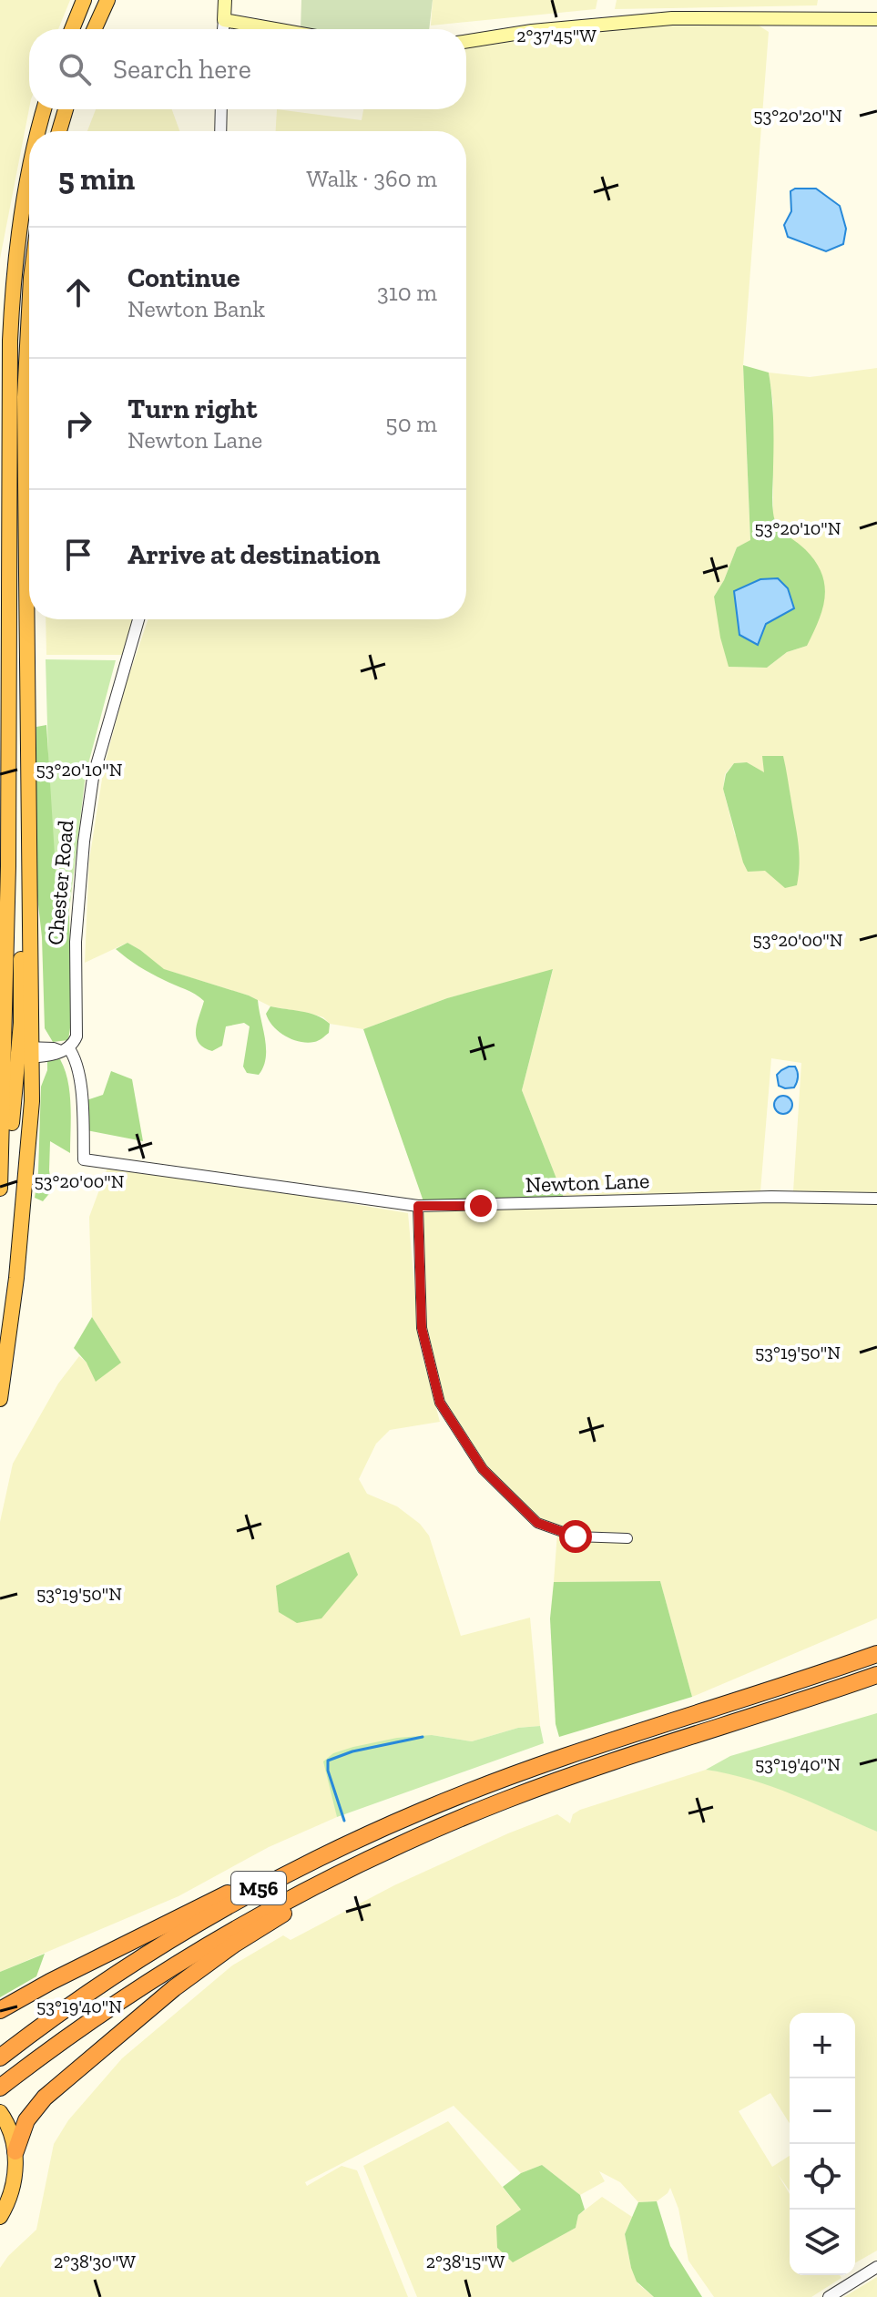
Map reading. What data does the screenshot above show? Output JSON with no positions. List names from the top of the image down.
{
  "streets": {
    "highway": ["Chester Road", "M56"],
    "street": ["Newton Lane"]
  },
  "crossings": [
    ["Chester Road", "Newton Lane"]
  ],
  "page": {
    "search": "Search here",
    "heading": ["5 min", "Walk · 360 m"],
    "list": [
      ["Continue", "Newton Bank", "310 m"],
      ["Turn right", "Newton Lane", "50 m"],
      "Arrive at destination"
    ],
    "map_buttons": ["+", "−"]
  },
  "coordinates": [
    "2°37'45\"W",
    "53°20'20\"N",
    "53°20'10\"N",
    "53°20'00\"N",
    "53°19'50\"N",
    "53°19'40\"N",
    "2°38'30\"W",
    "2°38'15\"W"
  ]
}
